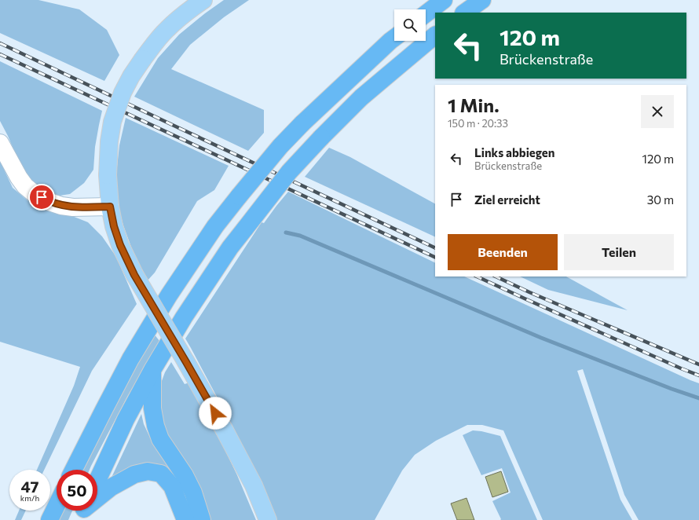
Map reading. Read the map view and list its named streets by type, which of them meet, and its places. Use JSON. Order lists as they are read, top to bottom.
{
  "page": {
    "turn": ["120 m", "Brückenstraße"],
    "heading": ["1 Min.", "150 m · 20:33"],
    "list": [
      {
        "name": "Links abbiegen",
        "note": "Brückenstraße",
        "value": "120 m"
      },
      {
        "name": "Ziel erreicht",
        "value": "30 m"
      }
    ],
    "buttons": ["Beenden", "Teilen"],
    "speed": "47 km/h",
    "limit": "50"
  }
}
